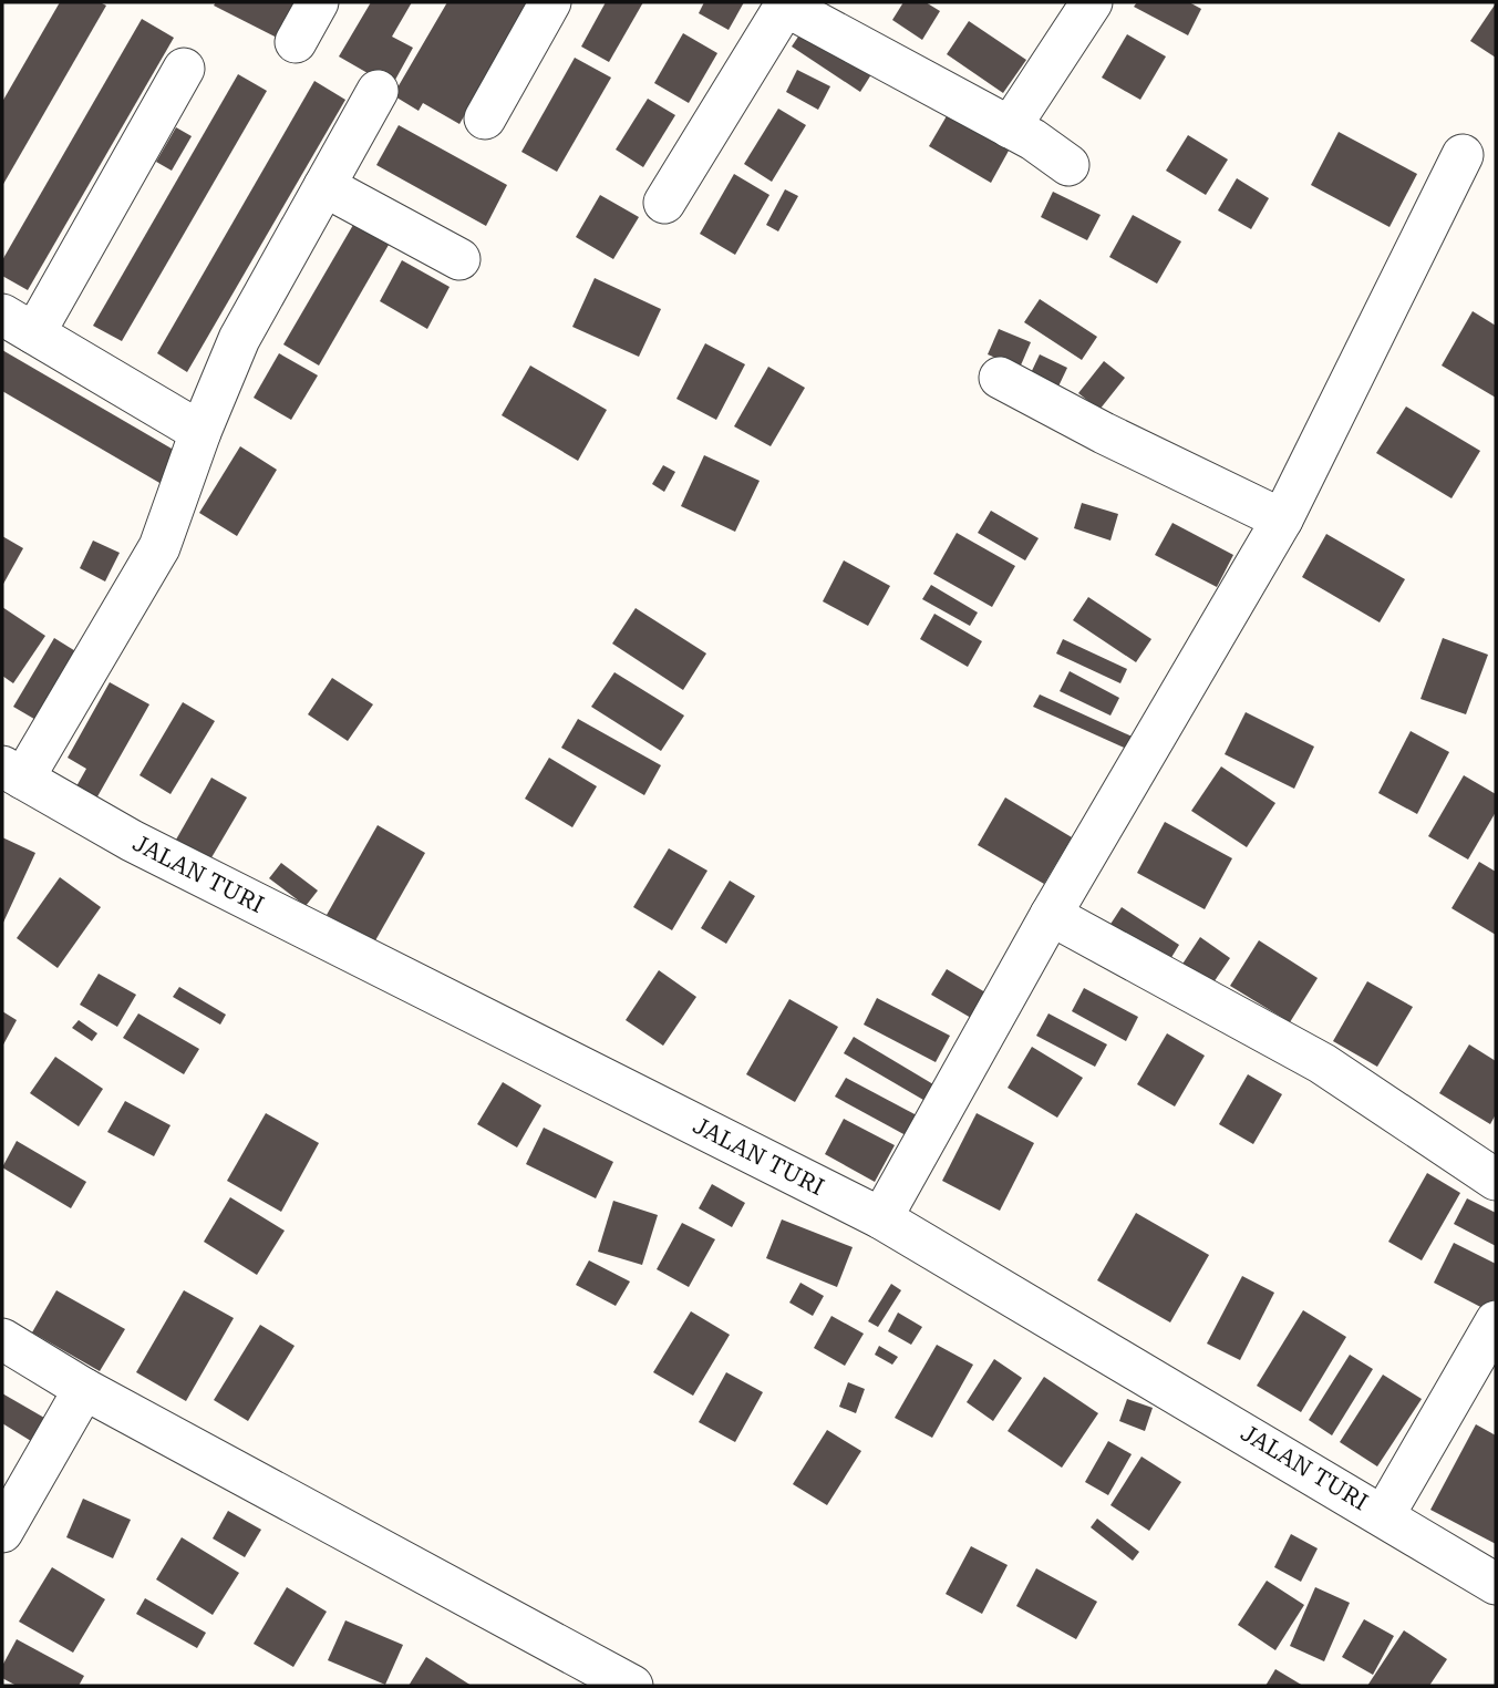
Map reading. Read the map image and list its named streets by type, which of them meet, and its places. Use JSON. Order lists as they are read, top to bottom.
{
  "streets": {
    "street": ["JALAN TURI"]
  }
}
